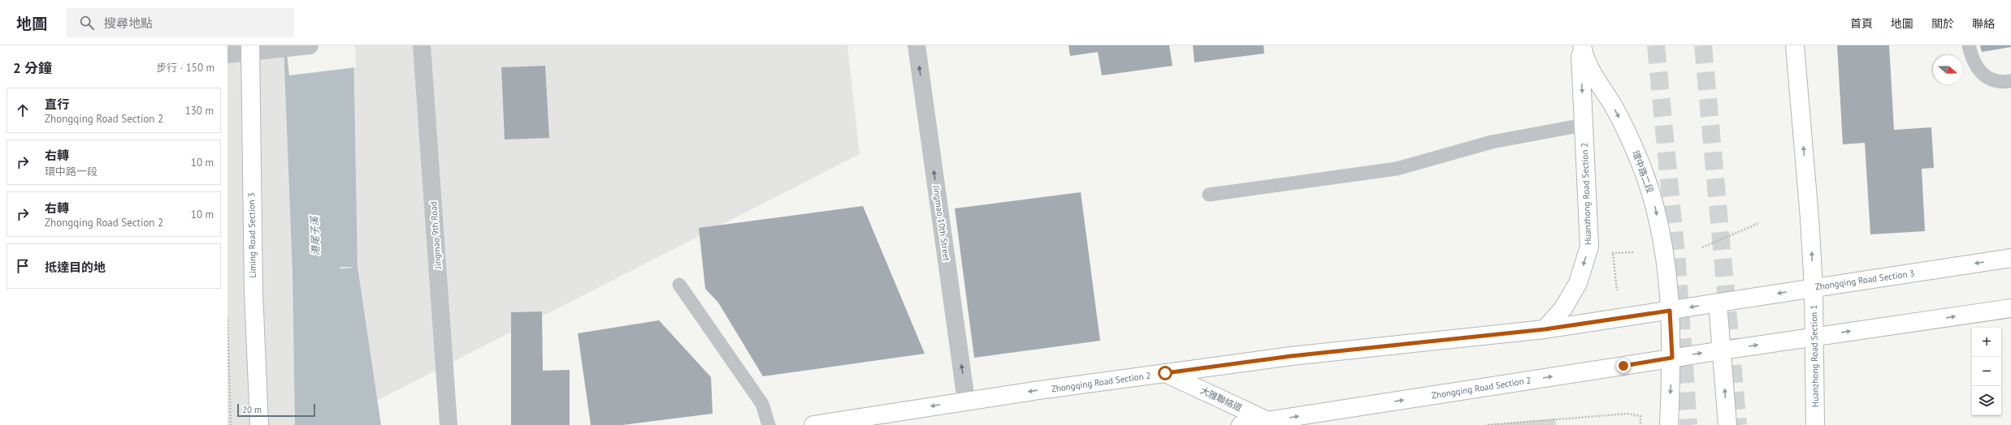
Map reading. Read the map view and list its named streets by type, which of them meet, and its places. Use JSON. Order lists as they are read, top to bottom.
{
  "streets": {
    "main road": [
      "環中路二段",
      "Huanzhong Road Section 2",
      "Liming Road Section 3",
      "Zhongqing Road Section 3",
      "Huanzhong Road Section 1",
      "Zhongqing Road Section 2",
      "大雅聯絡道"
    ],
    "street": ["Jingmao 10th Street", "Jingmao 9th Road"]
  },
  "crossings": [
    ["環中路二段", "Huanzhong Road Section 2"],
    ["環中路二段", "Zhongqing Road Section 2"],
    ["Huanzhong Road Section 2", "Zhongqing Road Section 2"],
    ["Jingmao 10th Street", "Zhongqing Road Section 2"],
    ["Zhongqing Road Section 3", "Huanzhong Road Section 1"],
    ["Zhongqing Road Section 3", "Zhongqing Road Section 2"],
    ["Zhongqing Road Section 2", "大雅聯絡道"]
  ],
  "one_way": ["Huanzhong Road Section 2", "Jingmao 10th Street"],
  "water": ["港尾子溪"],
  "scale_bar": "20 m",
  "north": "right",
  "page": {
    "header": "地圖",
    "search": "搜尋地點",
    "nav": [
      "首頁",
      "地圖",
      "關於",
      "聯絡"
    ],
    "heading": ["2 分鐘", "步行 · 150 m"],
    "list": [
      ["直行", "Zhongqing Road Section 2", "130 m"],
      ["右轉", "環中路一段", "10 m"],
      ["右轉", "Zhongqing Road Section 2", "10 m"],
      "抵達目的地"
    ],
    "map_buttons": ["+", "−"],
    "scale": "20 m"
  }
}
